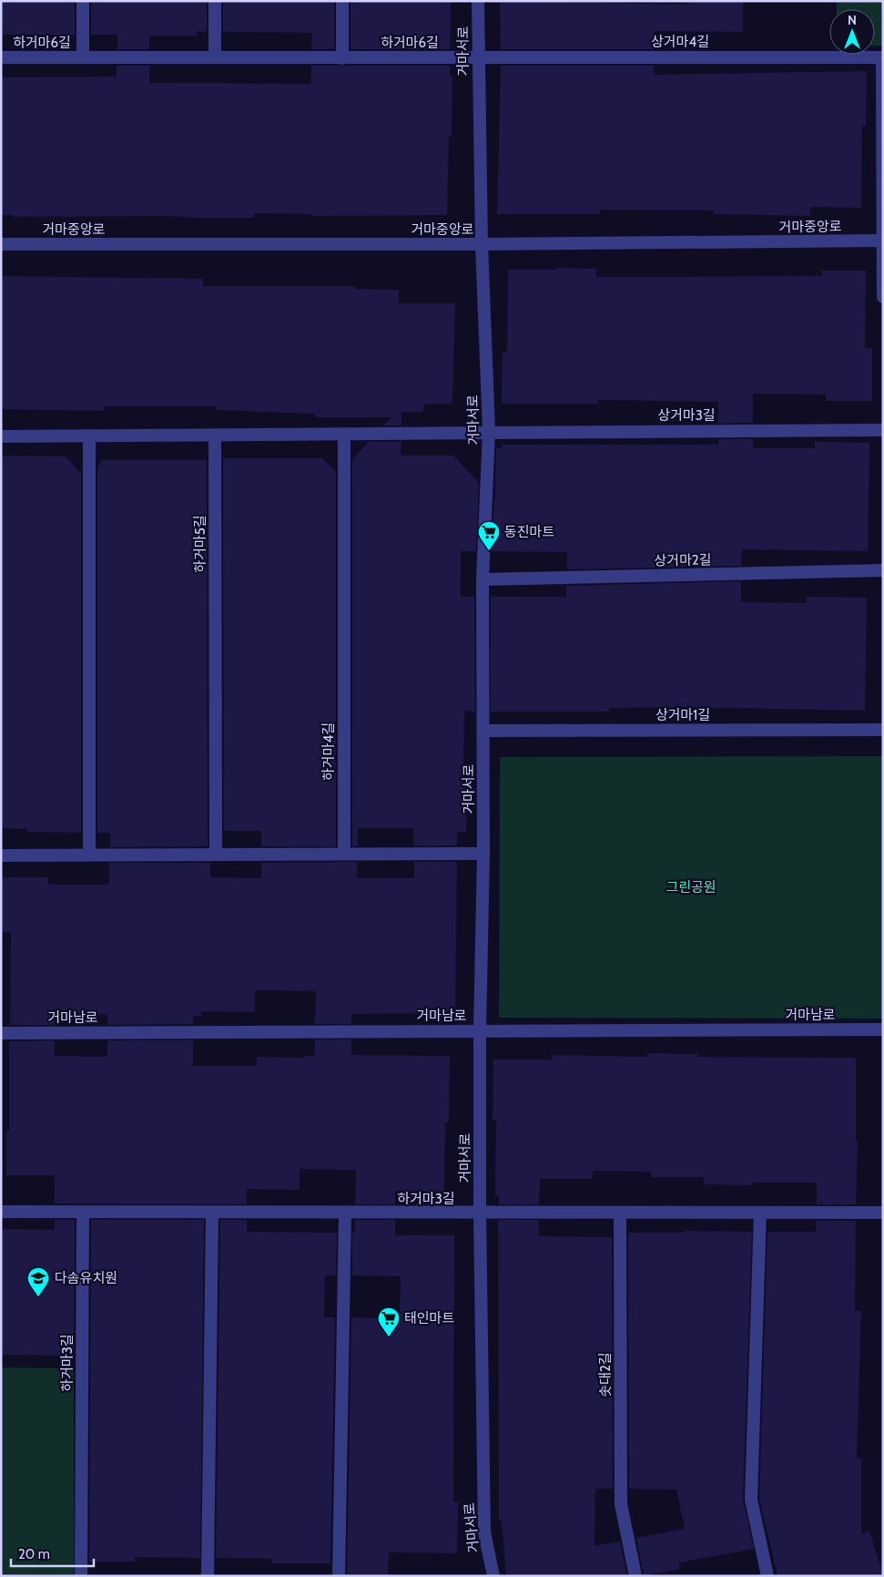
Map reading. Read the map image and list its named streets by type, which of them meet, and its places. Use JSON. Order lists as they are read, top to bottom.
{
  "streets": {
    "street": [
      "상거마4길",
      "하거마6길",
      "거마서로",
      "거마중앙로",
      "상거마3길",
      "하거마5길",
      "상거마2길",
      "상거마1길",
      "하거마4길",
      "거마남로",
      "하거마3길",
      "솟대2길"
    ]
  },
  "crossings": [
    ["상거마4길", "하거마6길"],
    ["상거마4길", "거마서로"],
    ["하거마6길", "거마서로"],
    ["거마서로", "거마중앙로"],
    ["거마서로", "상거마3길"],
    ["거마서로", "상거마2길"],
    ["거마서로", "상거마1길"],
    ["거마서로", "거마남로"],
    ["거마서로", "하거마3길"]
  ],
  "parks": ["그린공원"],
  "places": {
    "supermarket": ["동진마트", "태인마트"],
    "school or university": ["다솜유치원"]
  },
  "scale_bar": "20 m",
  "north": "top"
}
